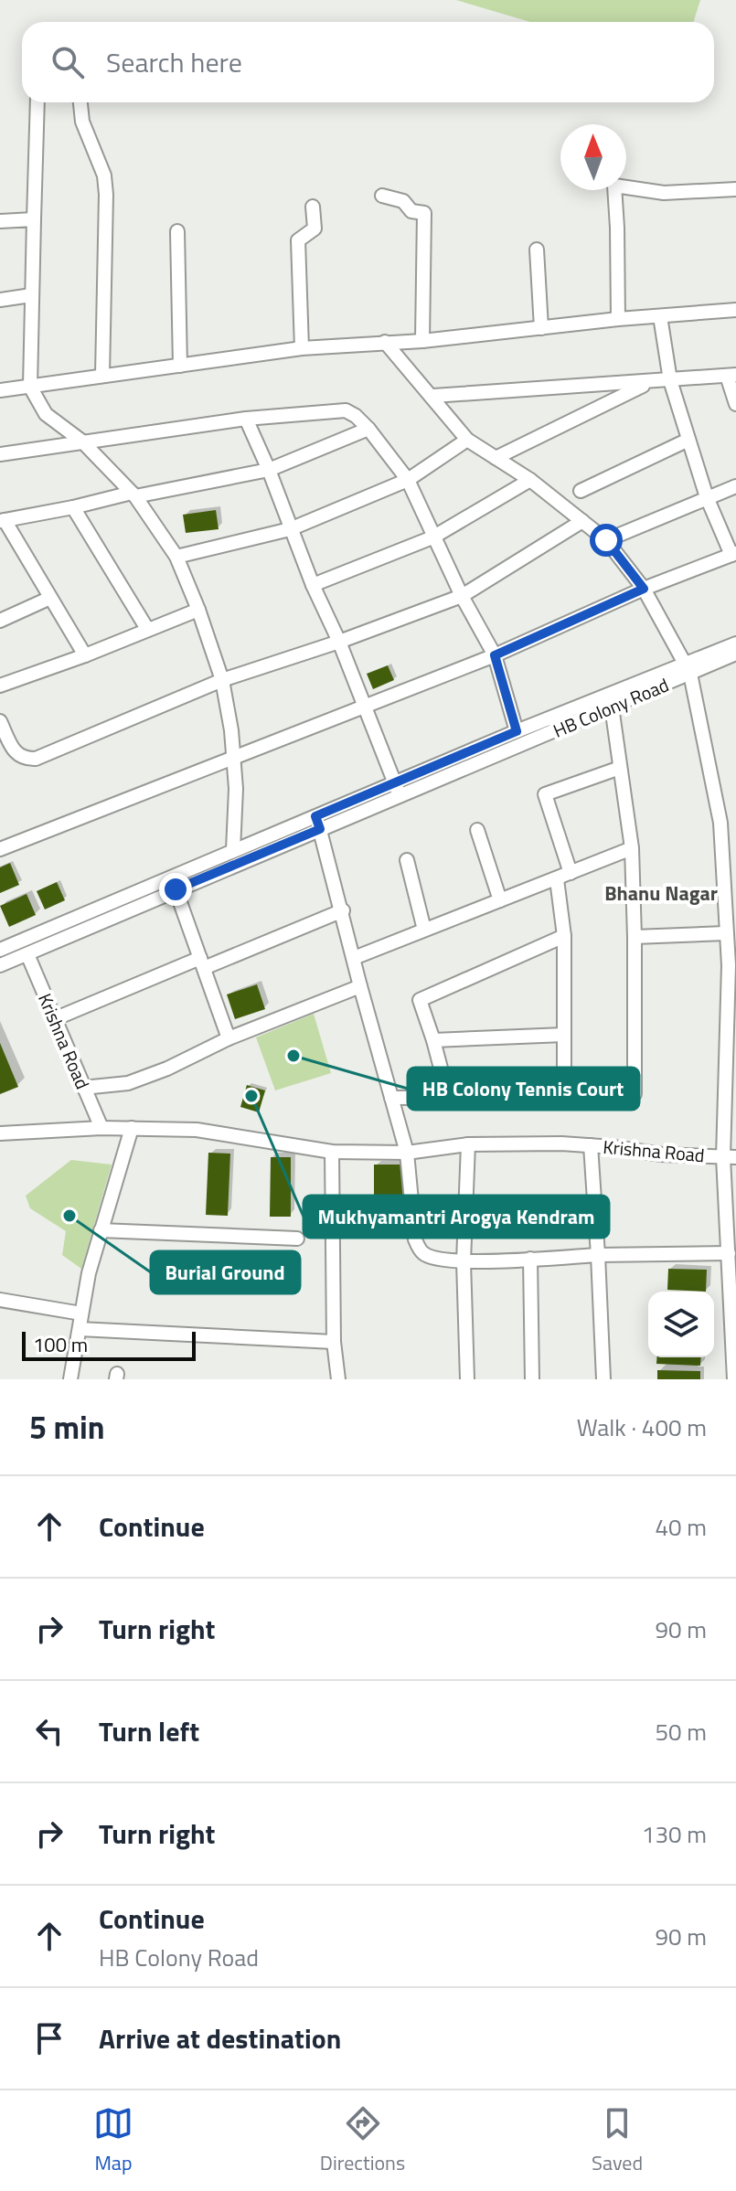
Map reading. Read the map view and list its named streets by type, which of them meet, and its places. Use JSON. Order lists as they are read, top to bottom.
{
  "streets": {
    "street": ["HB Colony Road", "Krishna Road"]
  },
  "crossings": [
    ["HB Colony Road", "Krishna Road"]
  ],
  "districts": ["Bhanu Nagar"],
  "places": ["HB Colony Tennis Court", "Mukhyamantri Arogya Kendram", "Burial Ground"],
  "scale_bar": "100 m",
  "north": "top",
  "page": {
    "search": "Search here",
    "scale": "100 m",
    "heading": ["5 min", "Walk · 400 m"],
    "list": [
      ["Continue", "40 m"],
      ["Turn right", "90 m"],
      ["Turn left", "50 m"],
      ["Turn right", "130 m"],
      ["Continue", "HB Colony Road", "90 m"],
      "Arrive at destination"
    ],
    "nav": ["Map", "Directions", "Saved"]
  }
}
